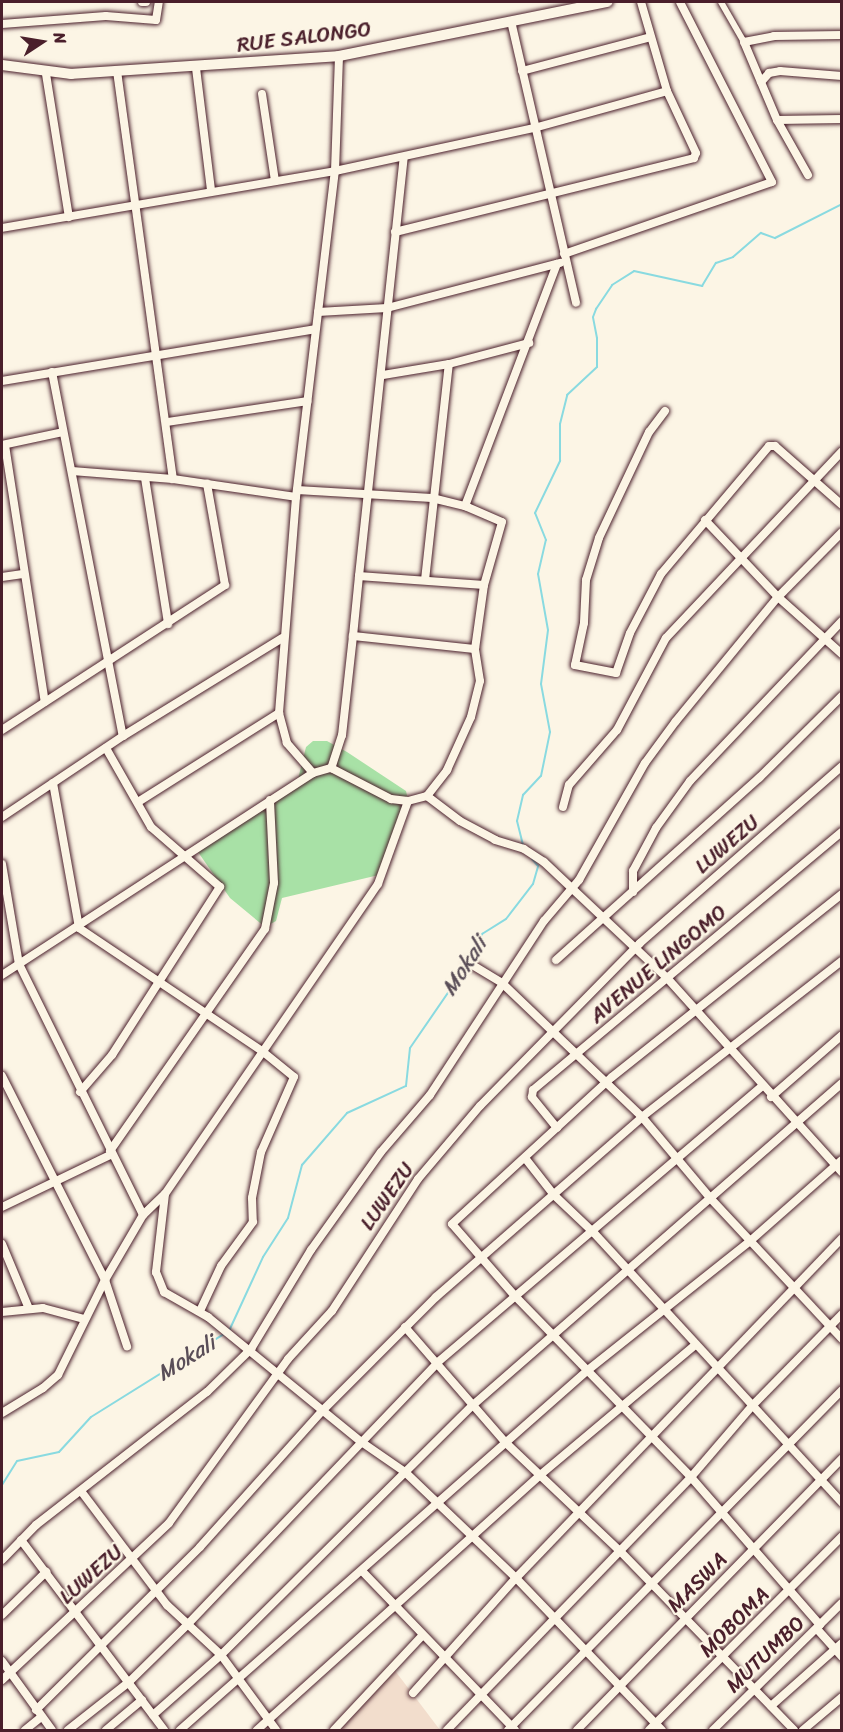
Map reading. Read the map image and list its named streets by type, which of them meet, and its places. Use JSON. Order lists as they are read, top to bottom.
{
  "streets": {
    "street": [
      "RUE SALONGO",
      "LUWEZU",
      "AVENUE LINGOMO",
      "MASWA",
      "MOBOMA",
      "MUTUMBO"
    ]
  },
  "water": ["Mokali"],
  "north": "right"
}
